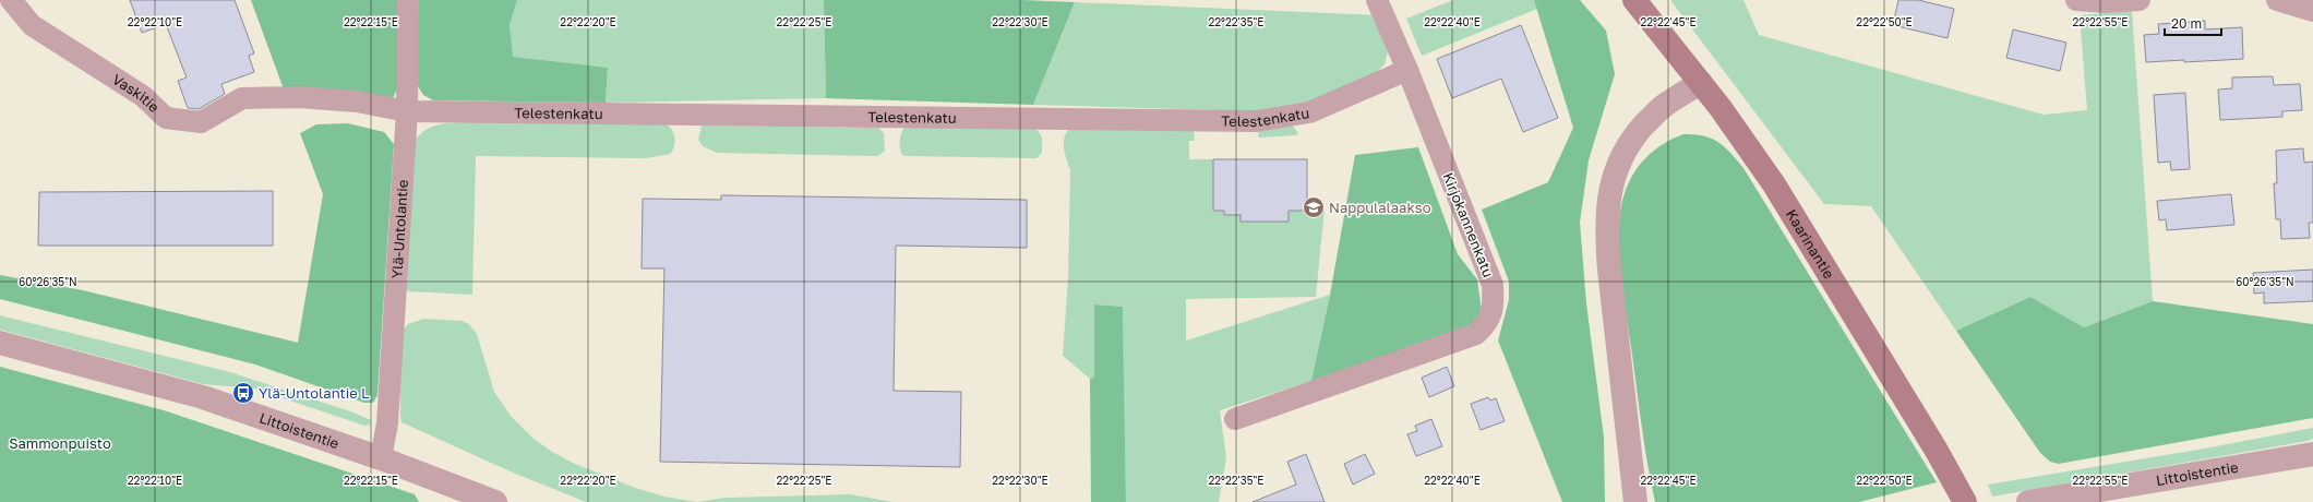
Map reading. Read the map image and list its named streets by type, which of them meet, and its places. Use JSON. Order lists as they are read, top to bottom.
{
  "streets": {
    "main road": ["Kaarinantie"],
    "street": [
      "Vaskitie",
      "Telestenkatu",
      "Kirjokannenkatu",
      "Ylä-Untolantie",
      "Littoistentie"
    ]
  },
  "crossings": [
    ["Vaskitie", "Telestenkatu"],
    ["Vaskitie", "Ylä-Untolantie"],
    ["Telestenkatu", "Kirjokannenkatu"],
    ["Telestenkatu", "Ylä-Untolantie"],
    ["Ylä-Untolantie", "Littoistentie"]
  ],
  "parks": ["Sammonpuisto"],
  "places": {
    "school or university": ["Nappulalaakso"],
    "bus stop": ["Ylä-Untolantie L"]
  },
  "scale_bar": "20 m",
  "coordinates": [
    "22°22'10\"E",
    "22°22'15\"E",
    "22°22'20\"E",
    "22°22'25\"E",
    "22°22'30\"E",
    "22°22'35\"E",
    "22°22'40\"E",
    "22°22'45\"E",
    "22°22'50\"E",
    "22°22'55\"E",
    "60°26'35\"N"
  ]
}
